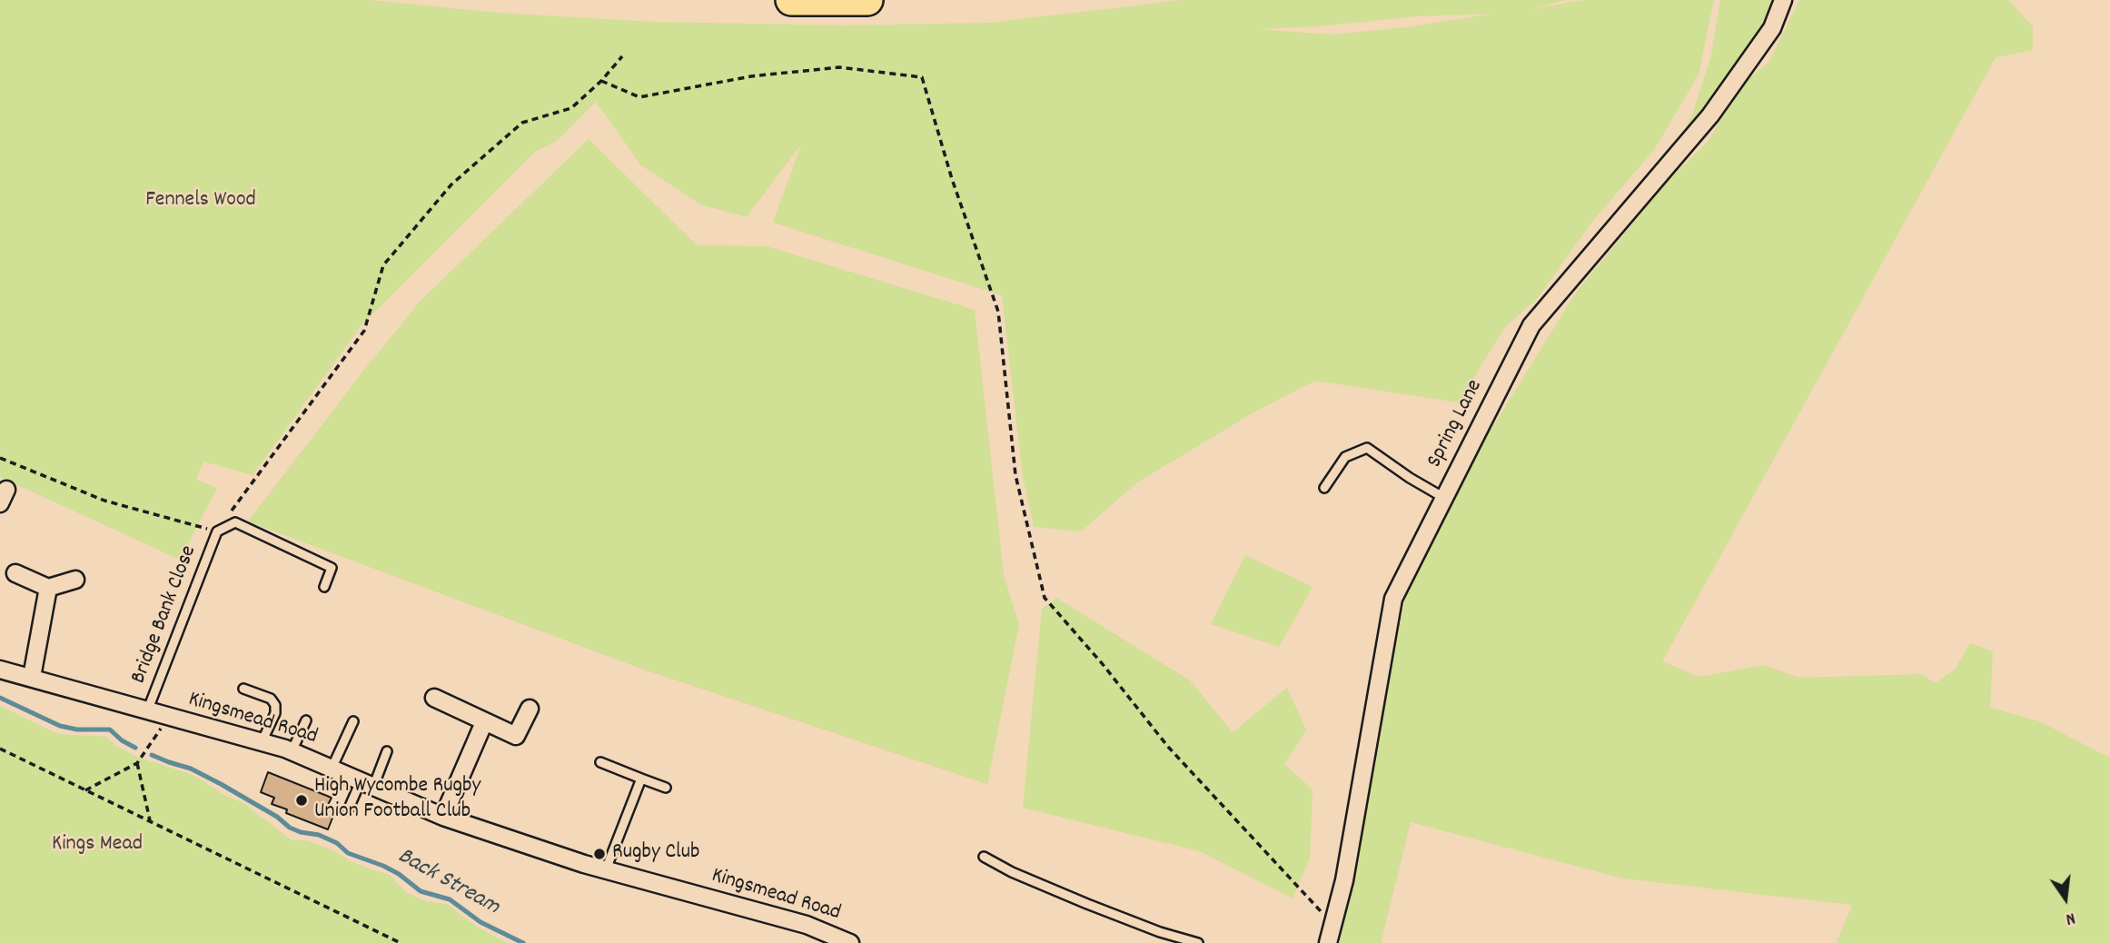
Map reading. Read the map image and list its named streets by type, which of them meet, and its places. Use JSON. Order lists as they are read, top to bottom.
{
  "streets": {
    "street": ["Spring Lane", "Kingsmead Road"],
    "lane": ["Bridge Bank Close"]
  },
  "crossings": [
    ["Bridge Bank Close", "Kingsmead Road"]
  ],
  "water": ["Back Stream"],
  "parks": ["Fennels Wood", "Kings Mead"],
  "places": ["High Wycombe Rugby Union Football Club", "Rugby Club"],
  "north": "bottom"
}
